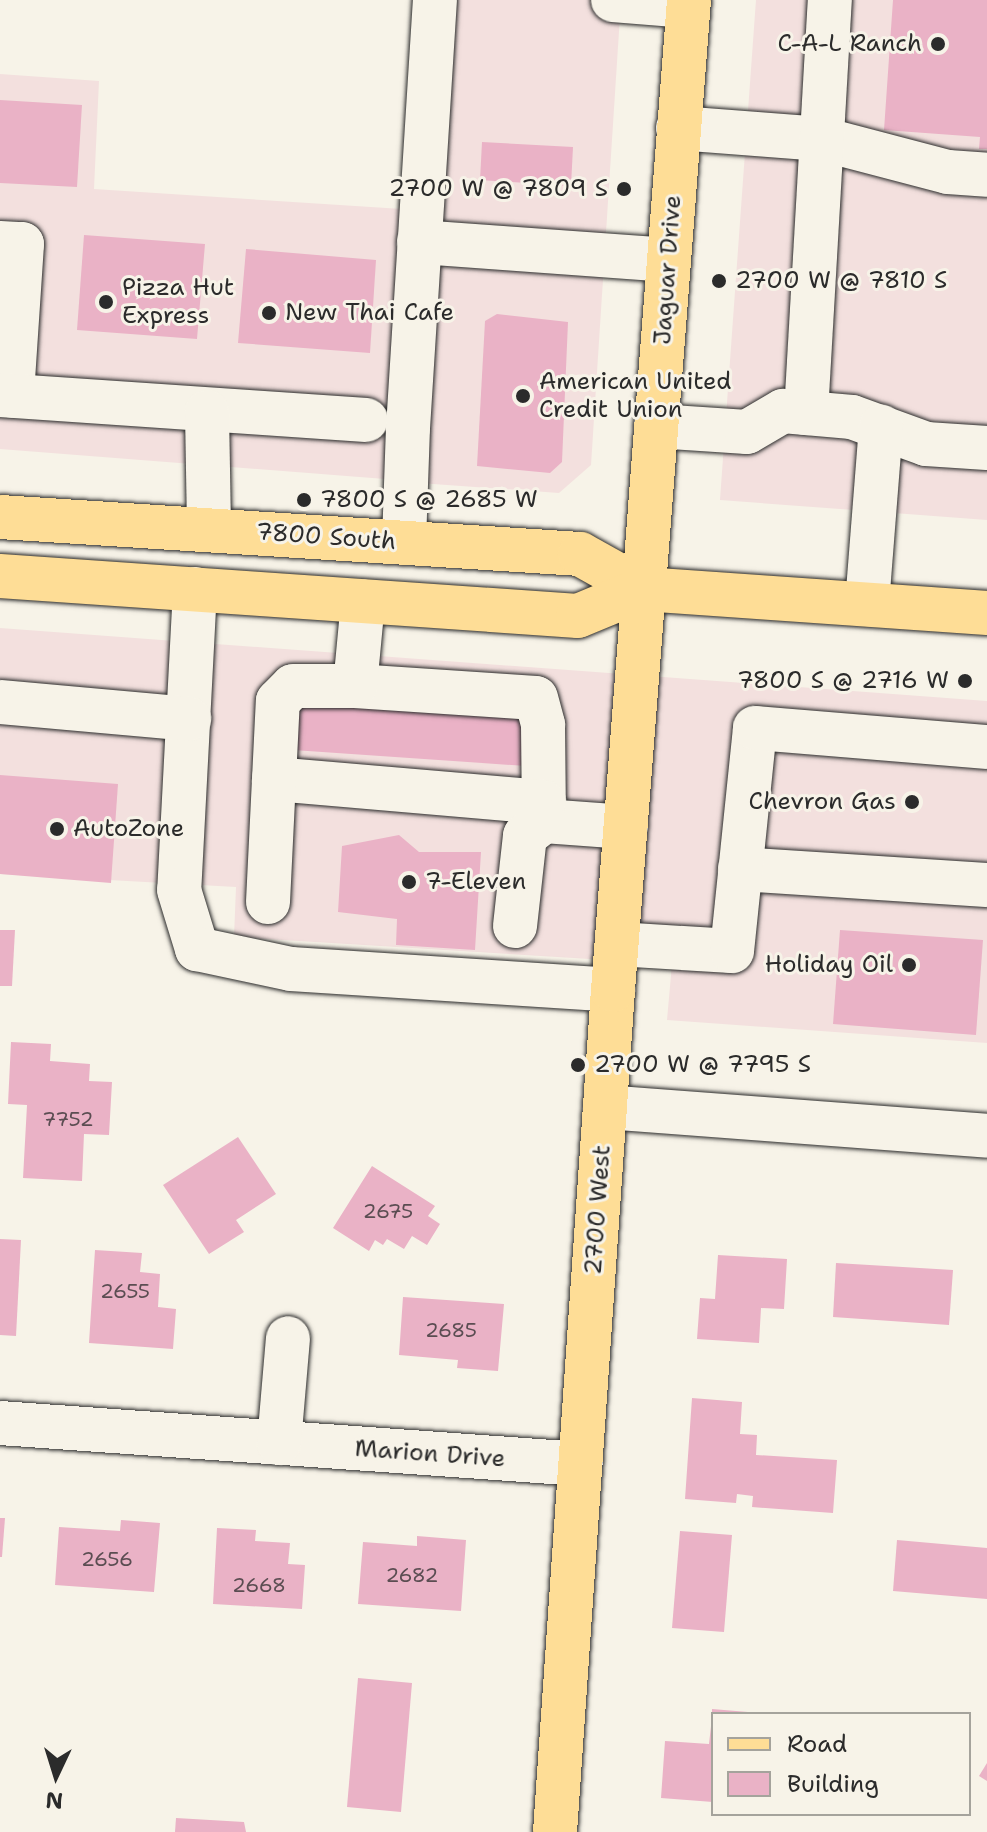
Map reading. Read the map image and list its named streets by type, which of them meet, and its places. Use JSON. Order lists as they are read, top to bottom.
{
  "streets": {
    "main road": ["Jaguar Drive", "7800 South", "2700 West"],
    "street": ["Marion Drive"]
  },
  "crossings": [
    ["Jaguar Drive", "7800 South"],
    ["Jaguar Drive", "2700 West"],
    ["7800 South", "2700 West"],
    ["2700 West", "Marion Drive"]
  ],
  "places": [
    "C-A-L Ranch",
    "2700 W @ 7809 S",
    "2700 W @ 7810 S",
    "Pizza Hut Express",
    "New Thai Cafe",
    "American United Credit Union",
    "7800 S @ 2685 W",
    "7800 S @ 2716 W",
    "Chevron Gas",
    "AutoZone",
    "7-Eleven",
    "Holiday Oil",
    "2700 W @ 7795 S"
  ],
  "house_numbers": [
    "7752",
    "2675",
    "2655",
    "2685",
    "2656",
    "2682",
    "2668"
  ],
  "legend": ["Road", "Building"],
  "north": "bottom"
}
